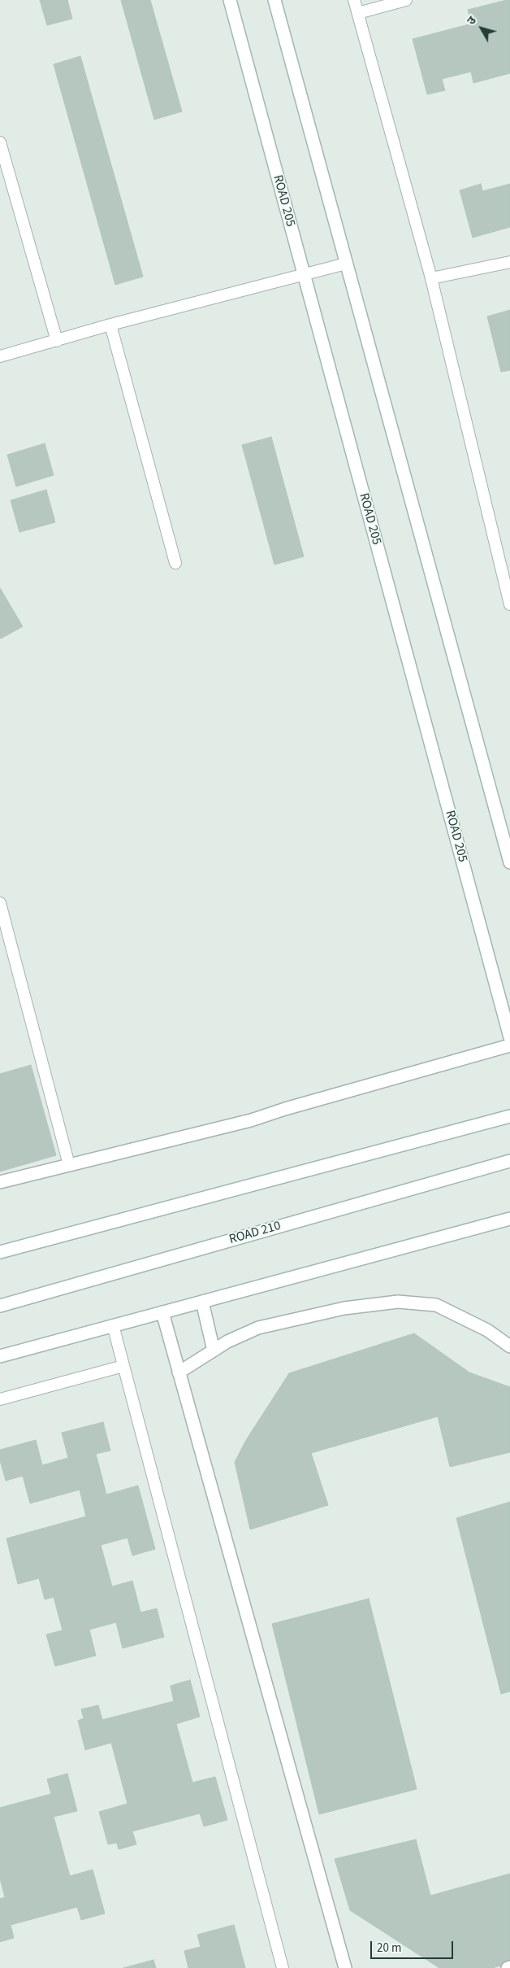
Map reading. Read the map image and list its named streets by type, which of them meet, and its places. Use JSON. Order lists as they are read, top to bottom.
{
  "streets": {
    "main road": ["ROAD 205", "ROAD 210"]
  },
  "scale_bar": "20 m",
  "north": "top left"
}
